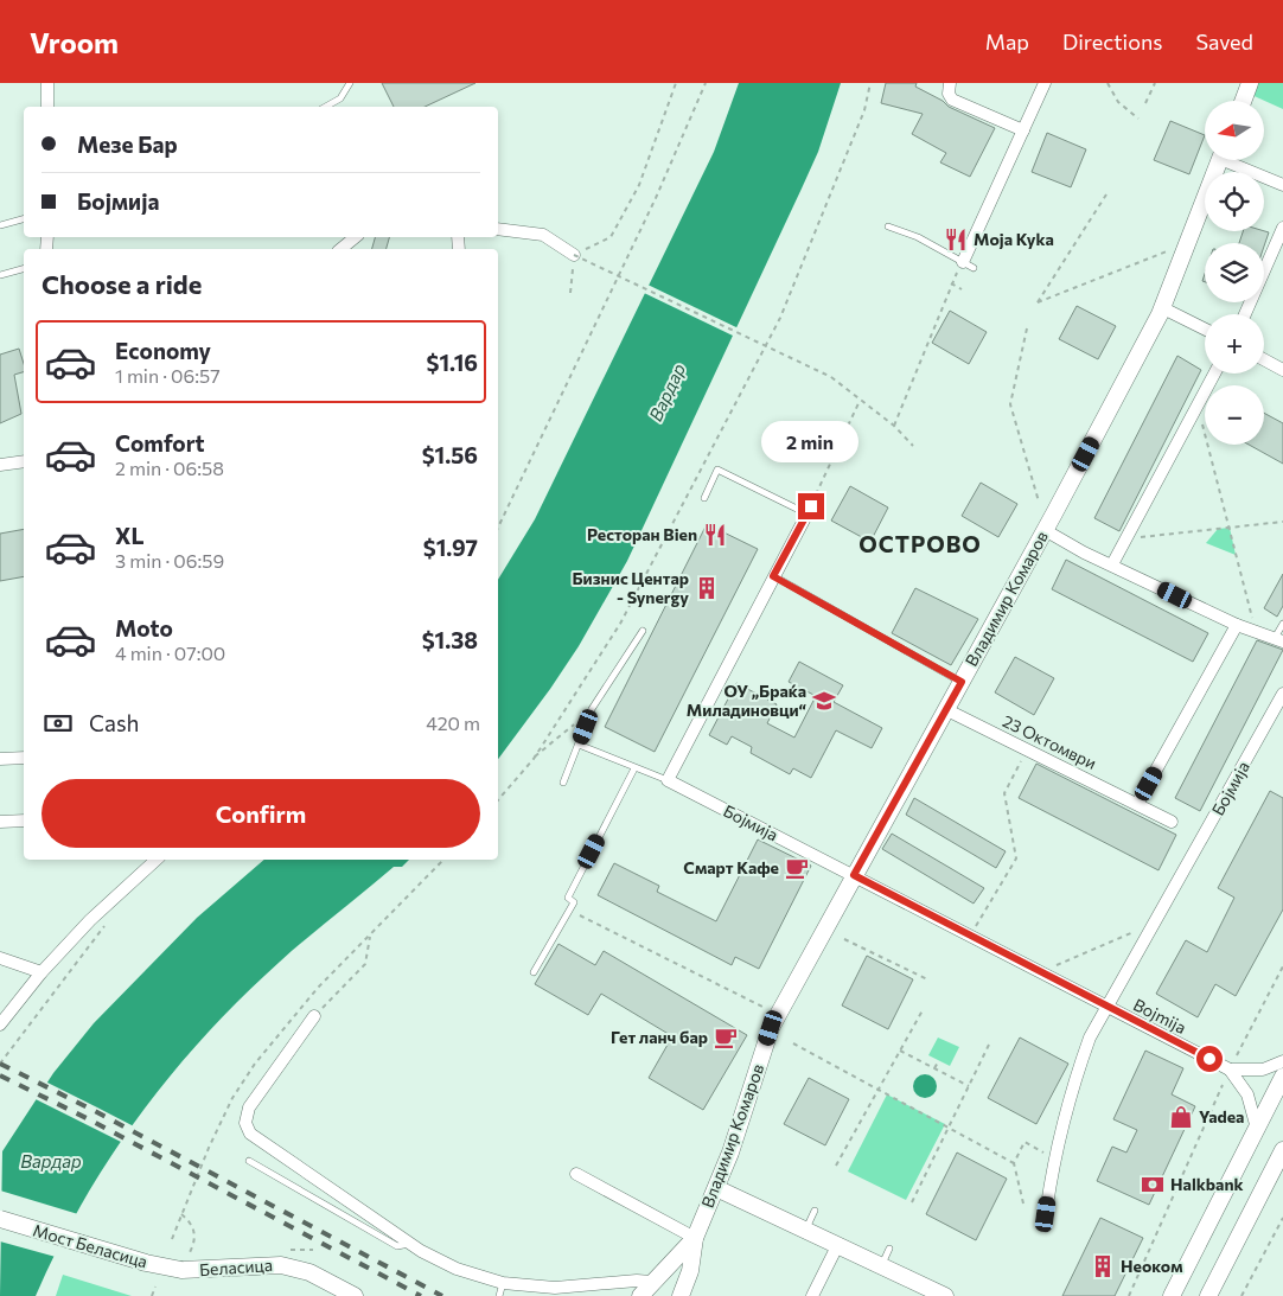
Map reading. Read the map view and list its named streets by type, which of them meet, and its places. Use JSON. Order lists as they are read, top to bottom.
{
  "streets": {
    "street": [
      "Владимир Комаров",
      "23 Октомври",
      "Бојмија",
      "Bojmija",
      "Мост Беласица",
      "Беласица"
    ]
  },
  "crossings": [
    ["Владимир Комаров", "23 Октомври"],
    ["Владимир Комаров", "Бојмија"],
    ["Бојмија", "Bojmija"],
    ["Мост Беласица", "Беласица"]
  ],
  "districts": ["ОСТРОВО"],
  "water": ["Вардар"],
  "places": {
    "restaurant": ["Moja Kyka", "Ресторан Bien"],
    "building": ["Бизнис Центар - Synergy", "Неоком"],
    "school or university": ["ОУ „Браќа Миладиновци“"],
    "cafe": ["Смарт Кафе", "Гет ланч бар"],
    "shop": ["Yadea"],
    "bank": ["Halkbank"]
  },
  "north": "left",
  "page": {
    "header": "Vroom",
    "nav": ["Map", "Directions", "Saved"],
    "map_buttons": ["+", "−"],
    "banner": ["Мезе Бар", "Бојмија"],
    "heading": "Choose a ride",
    "list": [
      {
        "name": "Economy",
        "note": "1 min · 06:57",
        "value": "$1.16"
      },
      {
        "name": "Comfort",
        "note": "2 min · 06:58",
        "value": "$1.56"
      },
      {
        "name": "XL",
        "note": "3 min · 06:59",
        "value": "$1.97"
      },
      {
        "name": "Moto",
        "note": "4 min · 07:00",
        "value": "$1.38"
      }
    ],
    "bubble": "2 min",
    "pay": ["Cash", "420 m"],
    "buttons": "Confirm"
  }
}
